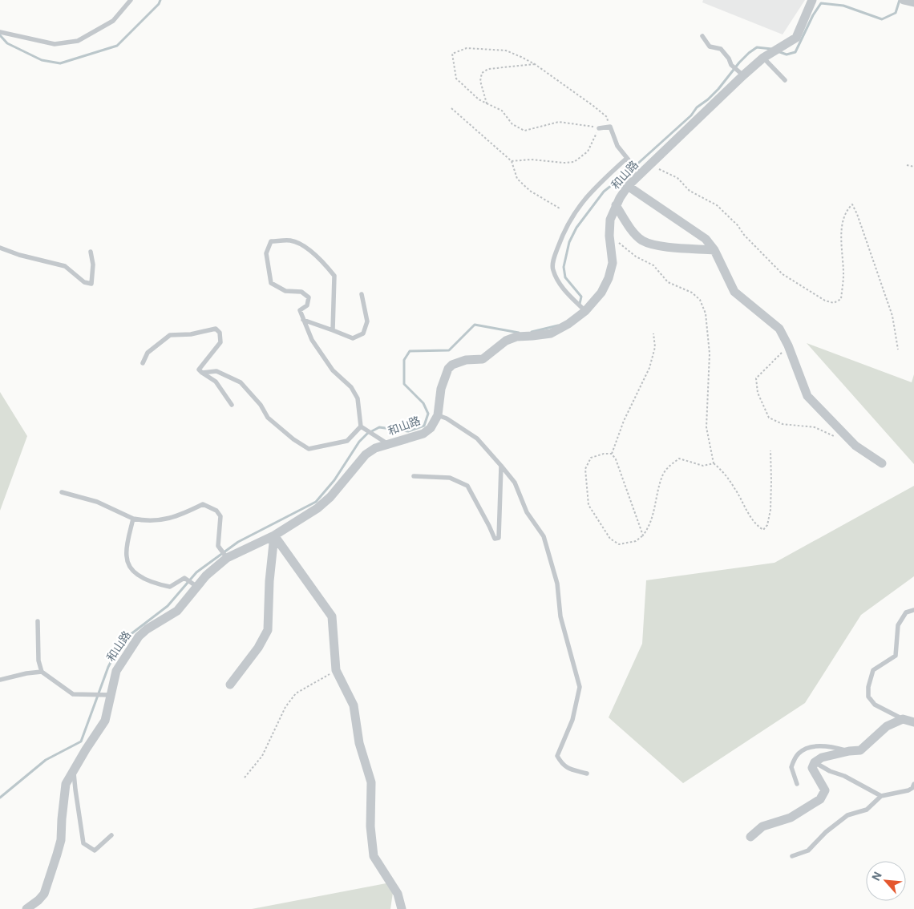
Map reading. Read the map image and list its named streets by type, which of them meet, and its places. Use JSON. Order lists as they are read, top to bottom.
{
  "streets": {
    "street": ["和山路"]
  },
  "north": "top left"
}
